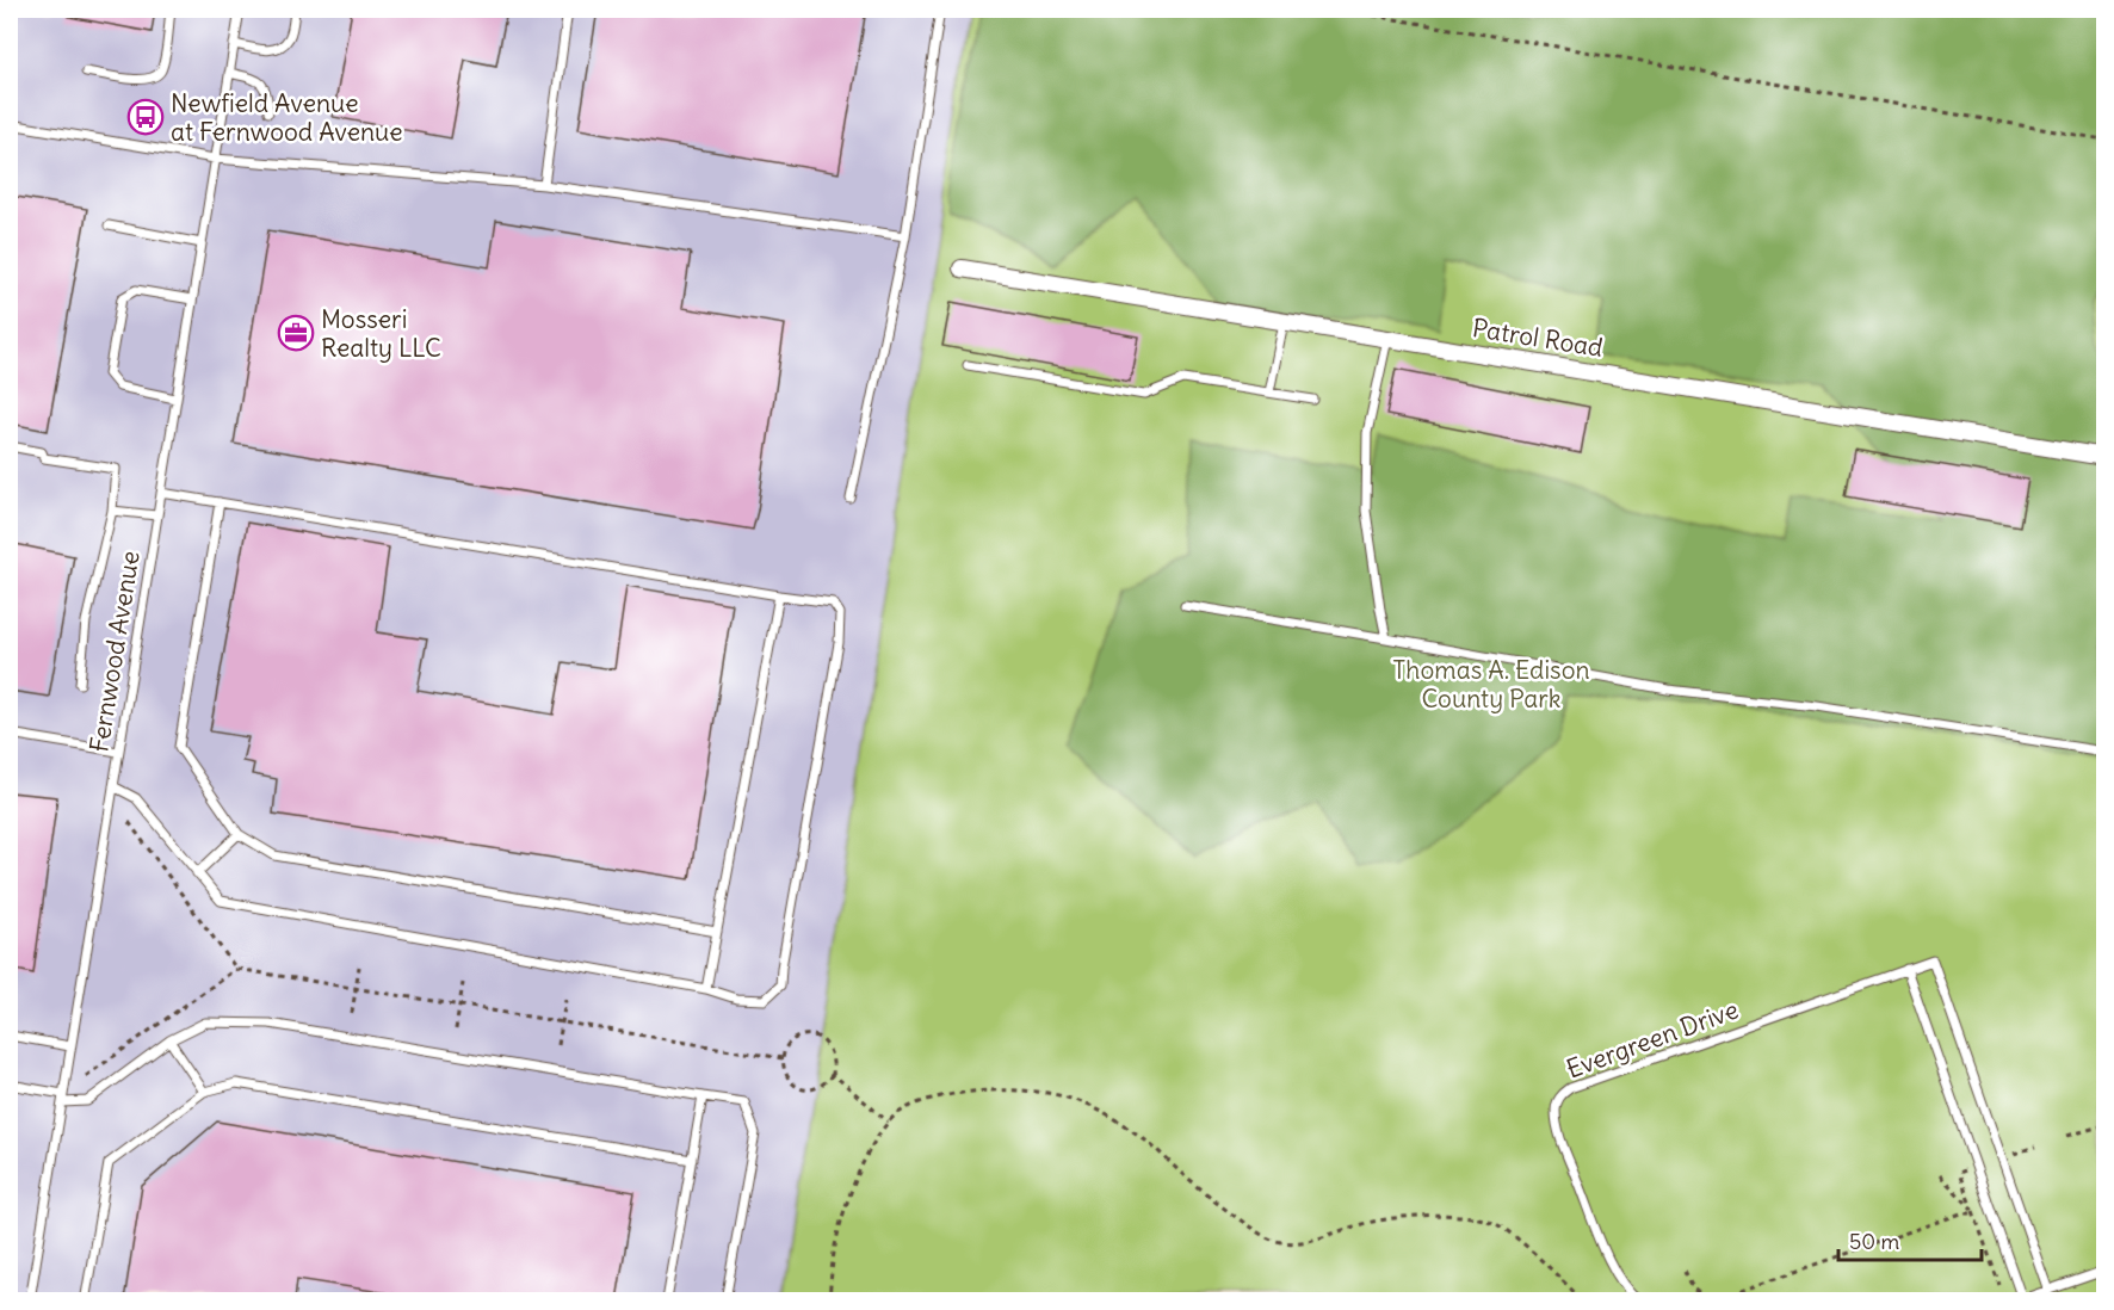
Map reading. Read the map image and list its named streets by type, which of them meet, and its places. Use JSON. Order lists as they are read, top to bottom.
{
  "streets": {
    "street": ["Patrol Road"],
    "lane": ["Fernwood Avenue", "Evergreen Drive"]
  },
  "parks": ["Thomas A. Edison County Park"],
  "places": {
    "bus stop": ["Newfield Avenue at Fernwood Avenue"],
    "office": ["Mosseri Realty LLC"]
  },
  "scale_bar": "50 m"
}
